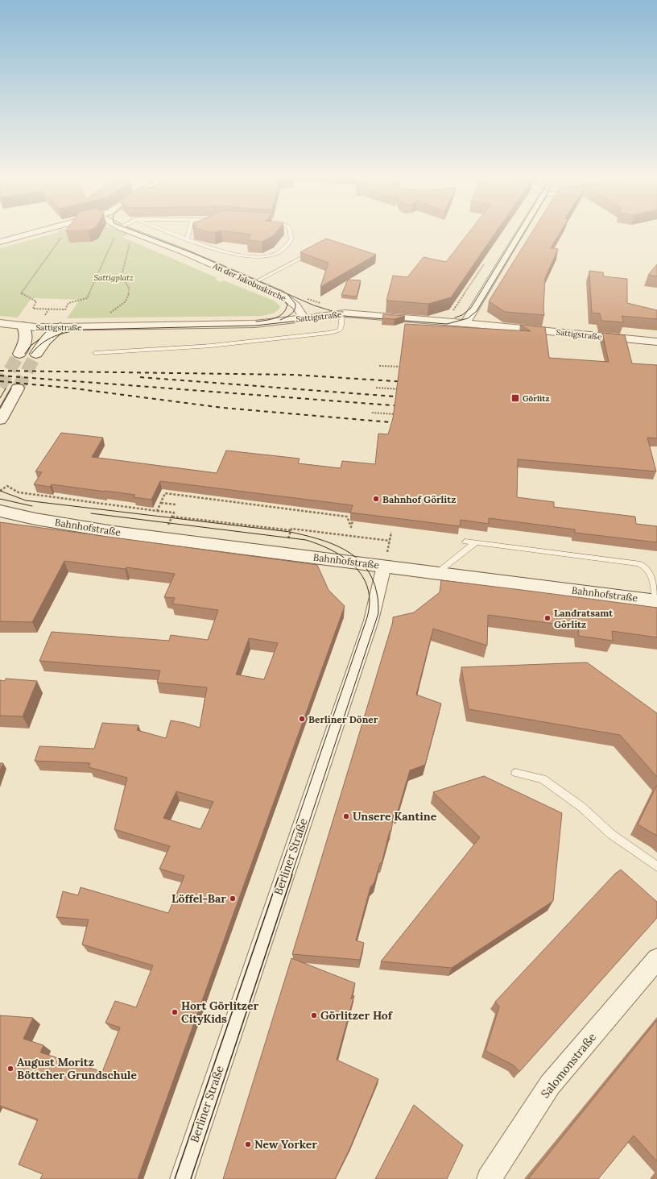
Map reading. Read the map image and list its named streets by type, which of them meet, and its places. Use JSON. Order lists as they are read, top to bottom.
{
  "streets": {
    "main road": ["Bahnhofstraße"],
    "street": [
      "An der Jakobuskirche",
      "Sattigstraße",
      "Berliner Straße",
      "Salomonstraße"
    ]
  },
  "crossings": [
    ["An der Jakobuskirche", "Sattigstraße"],
    ["Bahnhofstraße", "Berliner Straße"]
  ],
  "parks": ["Sattigplatz"],
  "places": {
    "transit": ["Görlitz"],
    "other": [
      "Bahnhof Görlitz",
      "Landratsamt Görlitz",
      "Berliner Döner",
      "Unsere Kantine",
      "Löffel-Bar",
      "Hort Görlitzer CityKids",
      "Görlitzer Hof",
      "August Moritz Böttcher Grundschule",
      "New Yorker"
    ]
  }
}
